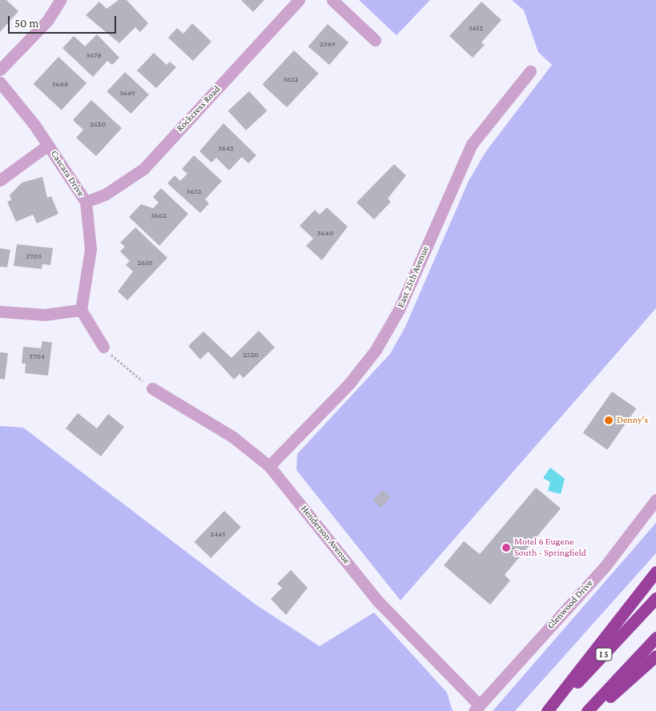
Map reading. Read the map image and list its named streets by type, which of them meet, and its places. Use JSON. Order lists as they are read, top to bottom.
{
  "streets": {
    "highway": ["I 5"],
    "street": [
      "Rockcress Road",
      "Cascara Drive",
      "East 25th Avenue",
      "Henderson Avenue",
      "Glenwood Drive"
    ]
  },
  "crossings": [
    ["Rockcress Road", "Cascara Drive"],
    ["East 25th Avenue", "Henderson Avenue"],
    ["Henderson Avenue", "Glenwood Drive"]
  ],
  "places": ["Denny's", "Motel 6 Eugene South - Springfield"],
  "house_numbers": [
    "3612",
    "2589",
    "3678",
    "3622",
    "3688",
    "3649",
    "2620",
    "3642",
    "3652",
    "3662",
    "3640",
    "3703",
    "2610",
    "2520",
    "3704",
    "2445"
  ],
  "scale_bar": "50 m"
}
